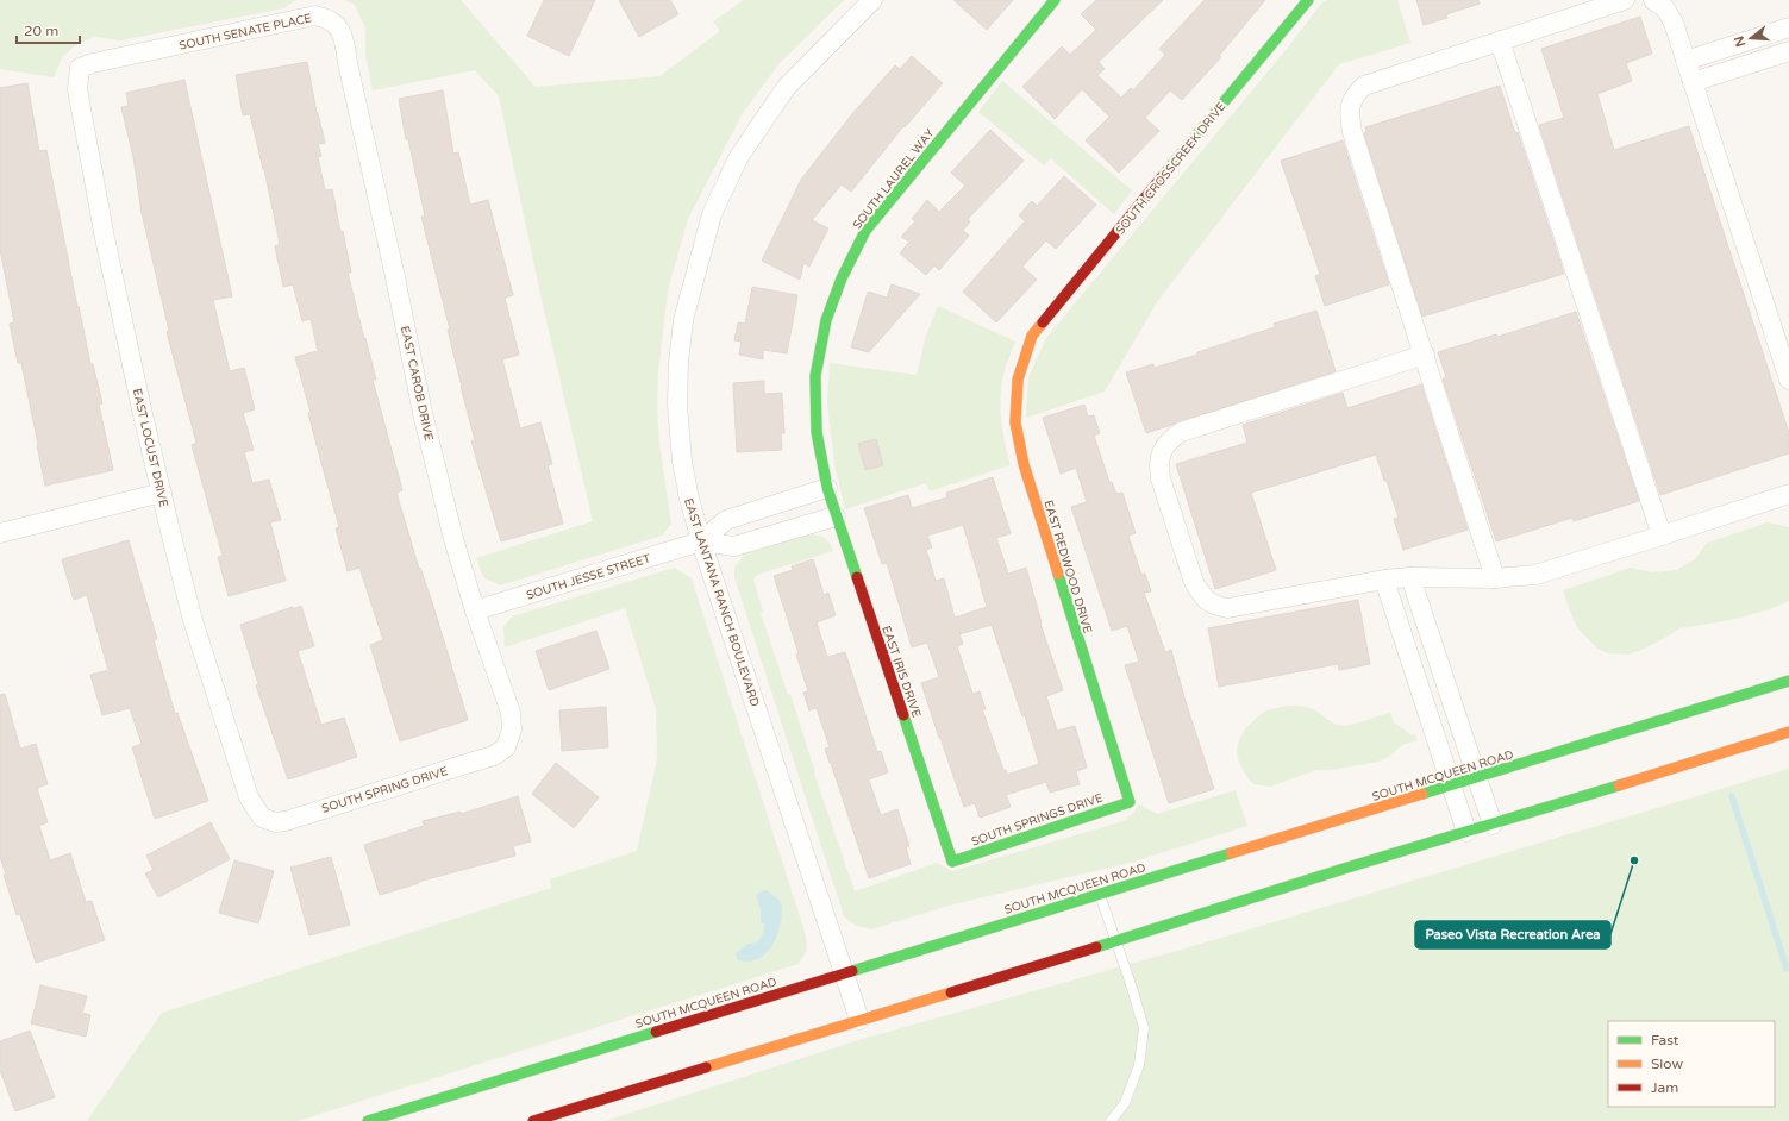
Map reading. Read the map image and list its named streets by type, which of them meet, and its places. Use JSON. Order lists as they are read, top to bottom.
{
  "streets": {
    "main road": [
      "SOUTH CROSSCREEK DRIVE",
      "SOUTH LAUREL WAY",
      "EAST REDWOOD DRIVE",
      "EAST IRIS DRIVE",
      "SOUTH MCQUEEN ROAD",
      "SOUTH SPRINGS DRIVE"
    ],
    "street": [
      "SOUTH SENATE PLACE",
      "EAST CAROB DRIVE",
      "EAST LOCUST DRIVE",
      "SOUTH JESSE STREET",
      "EAST LANTANA RANCH BOULEVARD",
      "SOUTH SPRING DRIVE"
    ]
  },
  "crossings": [
    ["SOUTH SENATE PLACE", "EAST CAROB DRIVE"],
    ["SOUTH SENATE PLACE", "EAST LOCUST DRIVE"],
    ["SOUTH CROSSCREEK DRIVE", "EAST REDWOOD DRIVE"],
    ["SOUTH LAUREL WAY", "SOUTH JESSE STREET"],
    ["SOUTH LAUREL WAY", "EAST IRIS DRIVE"],
    ["EAST CAROB DRIVE", "SOUTH JESSE STREET"],
    ["EAST CAROB DRIVE", "SOUTH SPRING DRIVE"],
    ["EAST LOCUST DRIVE", "SOUTH SPRING DRIVE"],
    ["EAST REDWOOD DRIVE", "SOUTH SPRINGS DRIVE"],
    ["SOUTH JESSE STREET", "EAST LANTANA RANCH BOULEVARD"],
    ["SOUTH JESSE STREET", "EAST IRIS DRIVE"],
    ["EAST LANTANA RANCH BOULEVARD", "SOUTH MCQUEEN ROAD"],
    ["EAST IRIS DRIVE", "SOUTH SPRINGS DRIVE"]
  ],
  "places": ["Paseo Vista Recreation Area"],
  "legend": ["Fast", "Slow", "Jam"],
  "scale_bar": "20 m",
  "north": "left"
}
